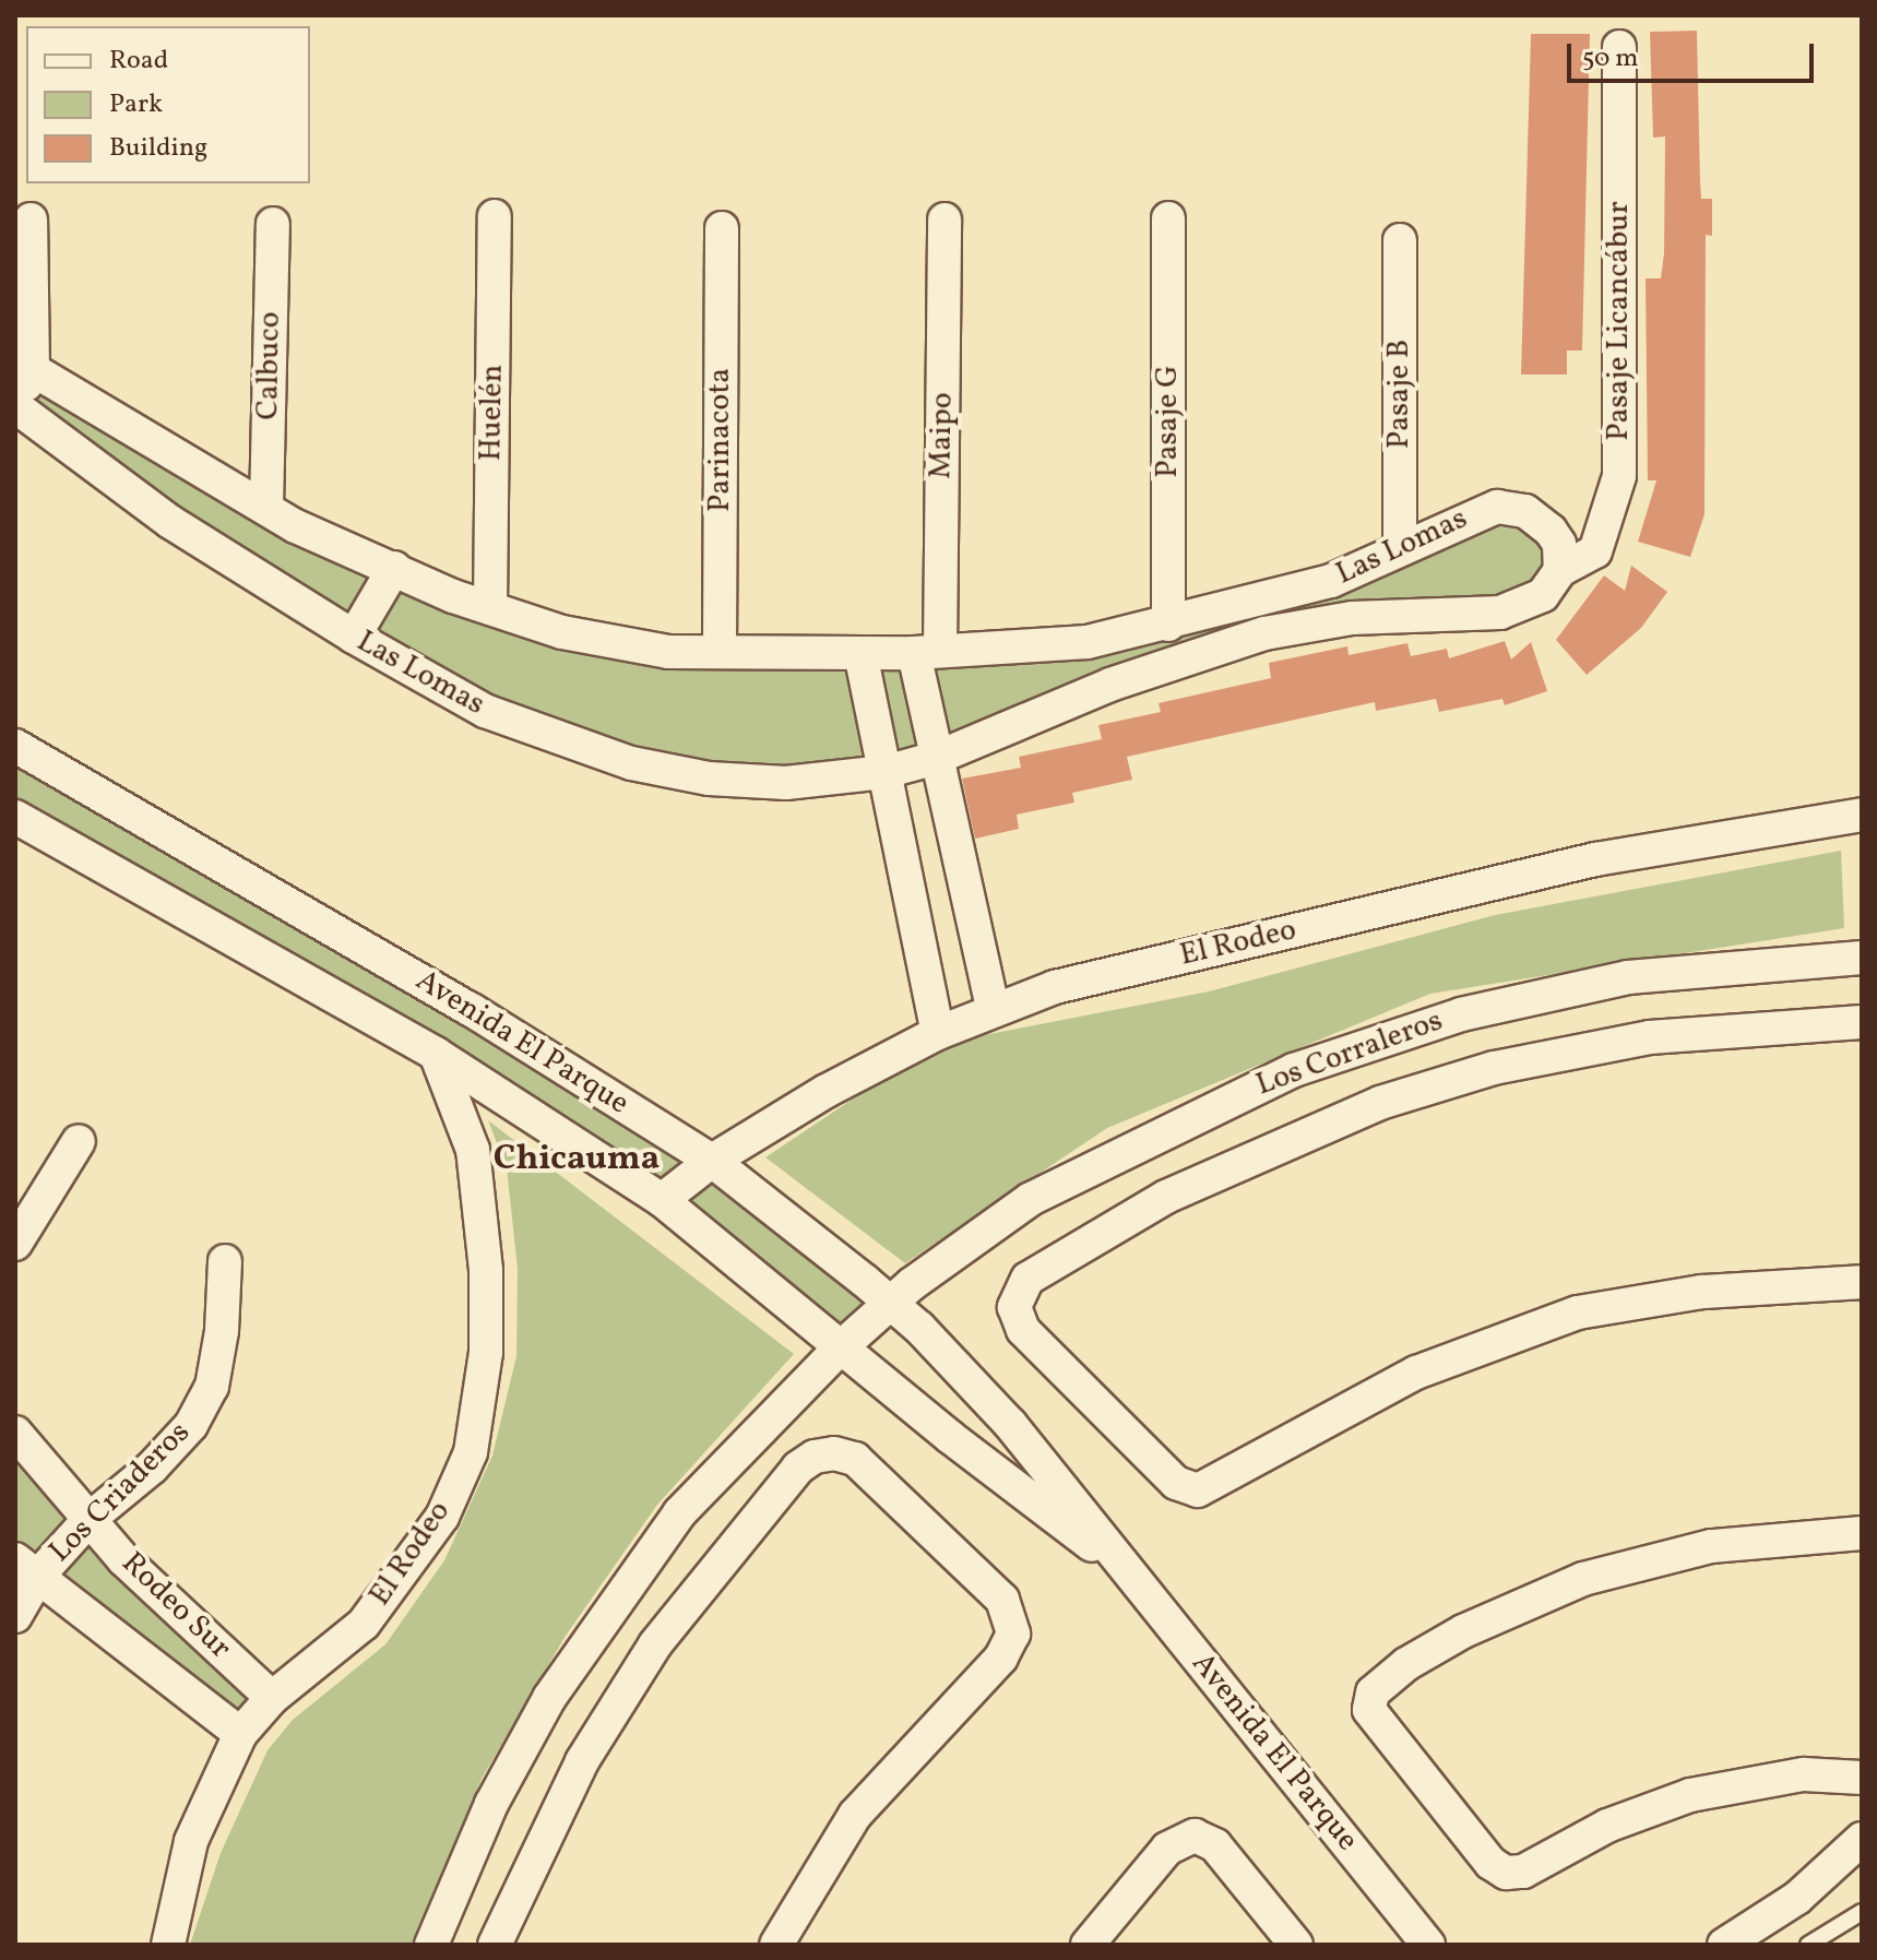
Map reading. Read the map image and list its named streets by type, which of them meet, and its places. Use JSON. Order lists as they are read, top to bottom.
{
  "streets": {
    "street": [
      "Pasaje Licancábur",
      "Calbuco",
      "Pasaje B",
      "Huelén",
      "Pasaje G",
      "Maipo",
      "Parinacota",
      "Las Lomas",
      "El Rodeo",
      "Avenida El Parque",
      "Los Corraleros",
      "Los Criaderos",
      "Rodeo Sur"
    ]
  },
  "crossings": [
    ["Pasaje Licancábur", "Las Lomas"],
    ["Calbuco", "Las Lomas"],
    ["Pasaje B", "Las Lomas"],
    ["Huelén", "Las Lomas"],
    ["Pasaje G", "Las Lomas"],
    ["Maipo", "Las Lomas"],
    ["Parinacota", "Las Lomas"],
    ["El Rodeo", "Avenida El Parque"],
    ["El Rodeo", "Rodeo Sur"],
    ["Avenida El Parque", "Los Corraleros"],
    ["Los Criaderos", "Rodeo Sur"]
  ],
  "districts": ["Chicauma"],
  "legend": ["Road", "Park", "Building"],
  "scale_bar": "50 m"
}
